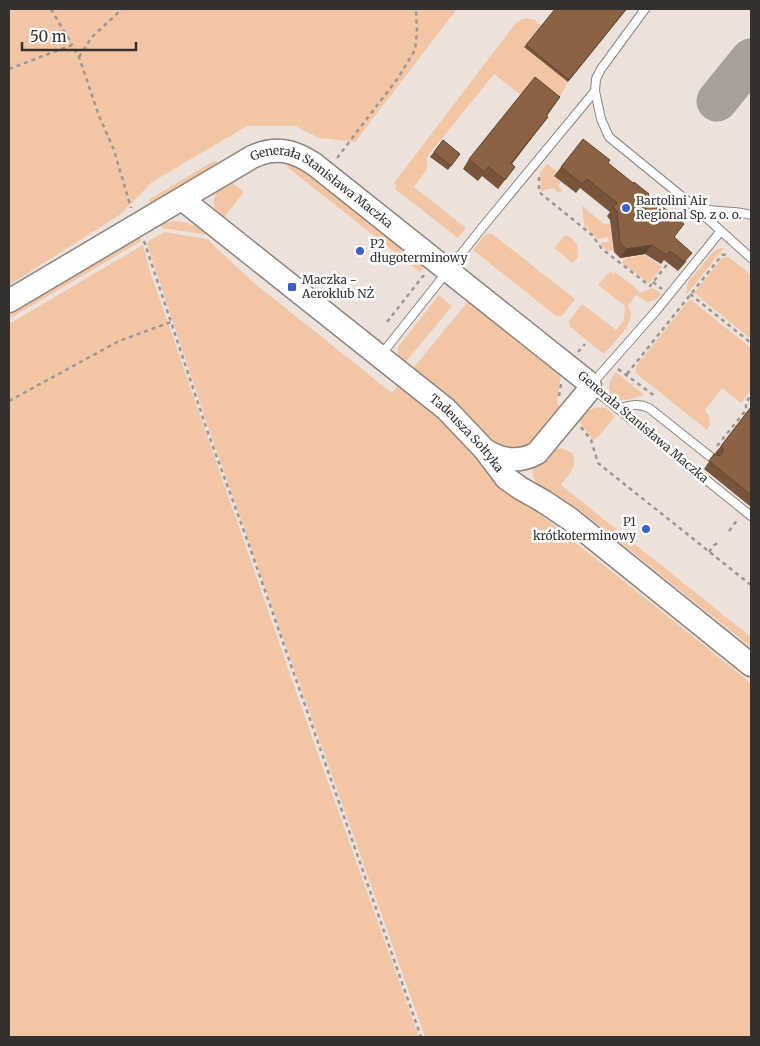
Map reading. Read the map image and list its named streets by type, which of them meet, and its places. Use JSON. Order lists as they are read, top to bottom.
{
  "streets": {
    "street": ["Generała Stanisława Maczka", "Tadeusza Sołtyka"]
  },
  "crossings": [
    ["Generała Stanisława Maczka", "Tadeusza Sołtyka"]
  ],
  "places": {
    "other": ["Bartolini Air Regional Sp. z o. o.", "P2 długoterminowy", "P1 krótkoterminowy"],
    "transit": ["Maczka - Aeroklub NŻ"]
  },
  "scale_bar": "50 m"
}
